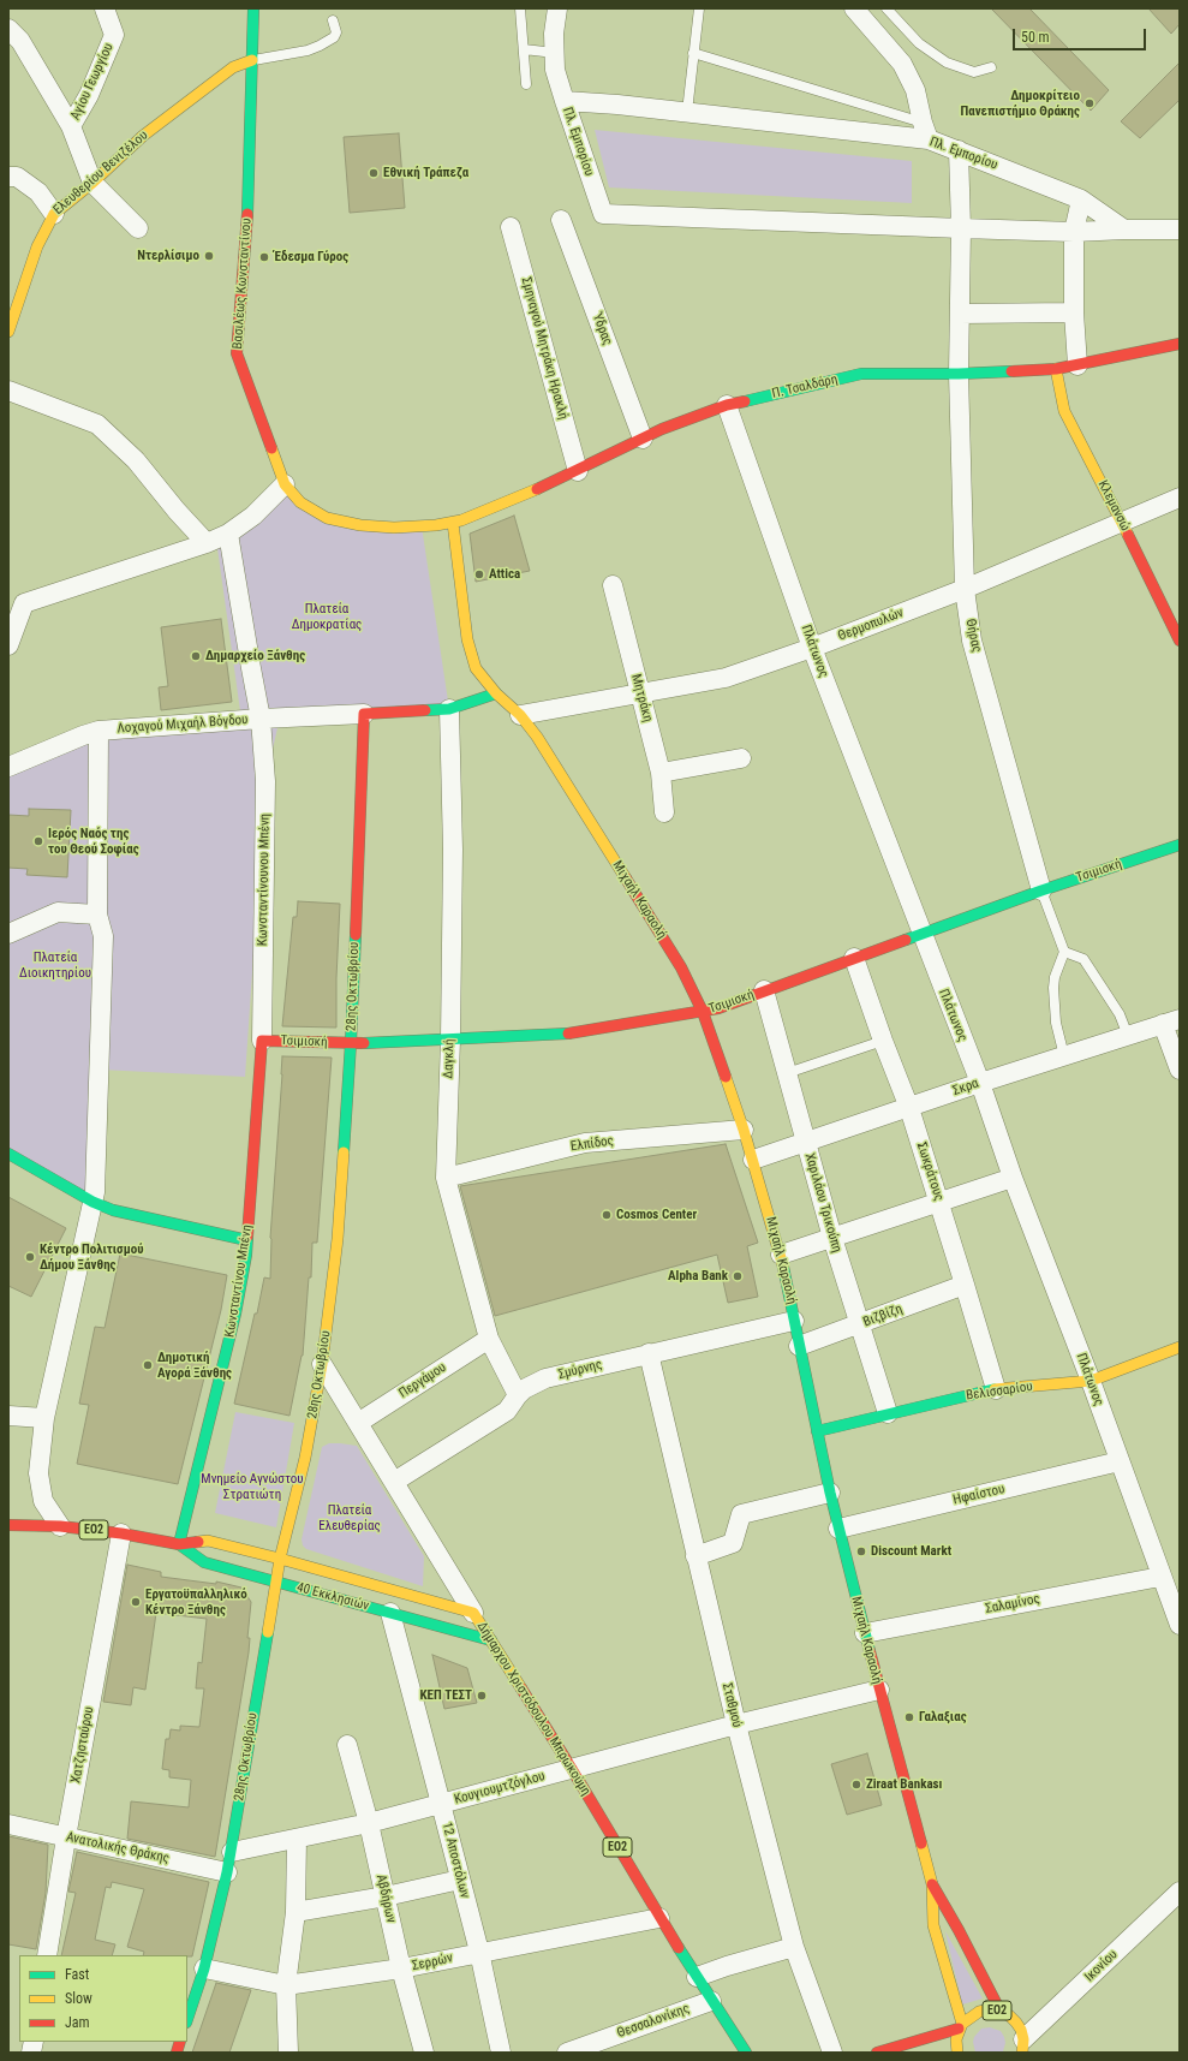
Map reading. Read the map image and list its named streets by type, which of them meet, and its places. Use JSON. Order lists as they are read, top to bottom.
{
  "streets": {
    "main road": [
      "Ελευθερίου Βενιζέλου",
      "Βασιλέως Κωνσταντίνου",
      "Π. Τσαλδάρη",
      "Κλεμανσώ",
      "Τσιμισκή",
      "Μιχαήλ Καραολή",
      "28ης Οκτωβρίου",
      "Κωνσταντίνου Μπένη",
      "Βελισσαρίου",
      "ΕΟ2",
      "40 Εκκλησιών",
      "Δήμαρχου Χριστόδουλου Μπρωκούμη"
    ],
    "street": [
      "Αγίου Γεωργίου",
      "Πλ. Εμπορίου",
      "Ύδρας",
      "Σμηναγού Μητράκη Ηρακλή",
      "Θερμοπυλών",
      "Θήρας",
      "Πλάτωνος",
      "Μητράκη",
      "Λοχαγού Μιχαήλ Βόγδου",
      "Κωνσταντίνουνου Μπένη",
      "Δαγκλή",
      "Σκρα",
      "Ελπίδος",
      "Σωκράτους",
      "Χαριλάου Τρικούπη",
      "Βιζβίζη",
      "Σμύρνης",
      "Περγάμου",
      "Ηφαίστου",
      "Σαλαμίνος",
      "Σταθμού",
      "Χατζησταύρου",
      "Κουγιουμτζόγλου",
      "Ανατολικής Θράκης",
      "12 Αποστόλων",
      "Αβδήρων",
      "Σερρών",
      "Ικονίου",
      "Θεσσαλονίκης"
    ]
  },
  "crossings": [
    ["Πλ. Εμπορίου", "Θήρας"],
    ["Ελευθερίου Βενιζέλου", "Βασιλέως Κωνσταντίνου"],
    ["Βασιλέως Κωνσταντίνου", "Π. Τσαλδάρη"],
    ["Βασιλέως Κωνσταντίνου", "Μιχαήλ Καραολή"],
    ["Ύδρας", "Π. Τσαλδάρη"],
    ["Σμηναγού Μητράκη Ηρακλή", "Π. Τσαλδάρη"],
    ["Π. Τσαλδάρη", "Κλεμανσώ"],
    ["Π. Τσαλδάρη", "Θήρας"],
    ["Π. Τσαλδάρη", "Πλάτωνος"],
    ["Π. Τσαλδάρη", "Μιχαήλ Καραολή"],
    ["Κλεμανσώ", "Θερμοπυλών"],
    ["Θερμοπυλών", "Θήρας"],
    ["Θερμοπυλών", "Πλάτωνος"],
    ["Θερμοπυλών", "Μητράκη"],
    ["Θερμοπυλών", "Μιχαήλ Καραολή"],
    ["Θήρας", "Τσιμισκή"],
    ["Πλάτωνος", "Τσιμισκή"],
    ["Πλάτωνος", "Σκρα"],
    ["Πλάτωνος", "Βελισσαρίου"],
    ["Πλάτωνος", "Ηφαίστου"],
    ["Πλάτωνος", "Σαλαμίνος"],
    ["Λοχαγού Μιχαήλ Βόγδου", "Κωνσταντίνουνου Μπένη"],
    ["Λοχαγού Μιχαήλ Βόγδου", "28ης Οκτωβρίου"],
    ["Τσιμισκή", "Κωνσταντίνουνου Μπένη"],
    ["Τσιμισκή", "Μιχαήλ Καραολή"],
    ["Τσιμισκή", "28ης Οκτωβρίου"],
    ["Τσιμισκή", "Δαγκλή"],
    ["Τσιμισκή", "Σωκράτους"],
    ["Τσιμισκή", "Χαριλάου Τρικούπη"],
    ["Τσιμισκή", "Κωνσταντίνου Μπένη"],
    ["Κωνσταντίνουνου Μπένη", "Κωνσταντίνου Μπένη"],
    ["Μιχαήλ Καραολή", "Σκρα"],
    ["Μιχαήλ Καραολή", "Ελπίδος"],
    ["Μιχαήλ Καραολή", "Βιζβίζη"],
    ["Μιχαήλ Καραολή", "Σμύρνης"],
    ["Μιχαήλ Καραολή", "Βελισσαρίου"],
    ["Μιχαήλ Καραολή", "Ηφαίστου"],
    ["Μιχαήλ Καραολή", "ΕΟ2"],
    ["Μιχαήλ Καραολή", "Σαλαμίνος"],
    ["Μιχαήλ Καραολή", "Κουγιουμτζόγλου"],
    ["28ης Οκτωβρίου", "40 Εκκλησιών"],
    ["28ης Οκτωβρίου", "Δήμαρχου Χριστόδουλου Μπρωκούμη"],
    ["28ης Οκτωβρίου", "Κουγιουμτζόγλου"],
    ["28ης Οκτωβρίου", "Ανατολικής Θράκης"],
    ["28ης Οκτωβρίου", "Σερρών"],
    ["Δαγκλή", "Ελπίδος"],
    ["Δαγκλή", "Σμύρνης"],
    ["Δαγκλή", "Περγάμου"],
    ["Σκρα", "Σωκράτους"],
    ["Σκρα", "Χαριλάου Τρικούπη"],
    ["Σωκράτους", "Βιζβίζη"],
    ["Σωκράτους", "Βελισσαρίου"],
    ["Χαριλάου Τρικούπη", "Βιζβίζη"],
    ["Χαριλάου Τρικούπη", "Βελισσαρίου"],
    ["Κωνσταντίνου Μπένη", "40 Εκκλησιών"],
    ["Σμύρνης", "Σταθμού"],
    ["Σμύρνης", "Δήμαρχου Χριστόδουλου Μπρωκούμη"],
    ["Περγάμου", "Δήμαρχου Χριστόδουλου Μπρωκούμη"],
    ["ΕΟ2", "Ικονίου"],
    ["40 Εκκλησιών", "Δήμαρχου Χριστόδουλου Μπρωκούμη"],
    ["40 Εκκλησιών", "Χατζησταύρου"],
    ["40 Εκκλησιών", "12 Αποστόλων"],
    ["Σταθμού", "Κουγιουμτζόγλου"],
    ["Δήμαρχου Χριστόδουλου Μπρωκούμη", "Κουγιουμτζόγλου"],
    ["Δήμαρχου Χριστόδουλου Μπρωκούμη", "Σερρών"],
    ["Δήμαρχου Χριστόδουλου Μπρωκούμη", "Θεσσαλονίκης"],
    ["Χατζησταύρου", "Ανατολικής Θράκης"],
    ["Κουγιουμτζόγλου", "12 Αποστόλων"],
    ["Κουγιουμτζόγλου", "Αβδήρων"],
    ["12 Αποστόλων", "Σερρών"],
    ["Αβδήρων", "Σερρών"]
  ],
  "parks": [
    "Πλατεία Δημοκρατίας",
    "Πλατεία Διοικητηρίου",
    "Μνημείο Αγνώστου Στρατιώτη",
    "Πλατεία Ελευθερίας"
  ],
  "places": [
    "Δημοκρίτειο Πανεπιστήμιο Θράκης",
    "Εθνική Τράπεζα",
    "Ντερλίσιμο",
    "Έδεσμα Γύρος",
    "Attica",
    "Δημαρχείο Ξάνθης",
    "Ιερός Ναός της του Θεού Σοφίας",
    "Cosmos Center",
    "Κέντρο Πολιτισμού Δήμου Ξάνθης",
    "Alpha Bank",
    "Δημοτική Αγορά Ξάνθης",
    "Discount Markt",
    "Εργατοϋπαλληλικό Κέντρο Ξάνθης",
    "ΚΕΠ ΤΕΣΤ",
    "Γαλαξιας",
    "Ziraat Bankası"
  ],
  "legend": ["Fast", "Slow", "Jam"],
  "scale_bar": "50 m"
}
